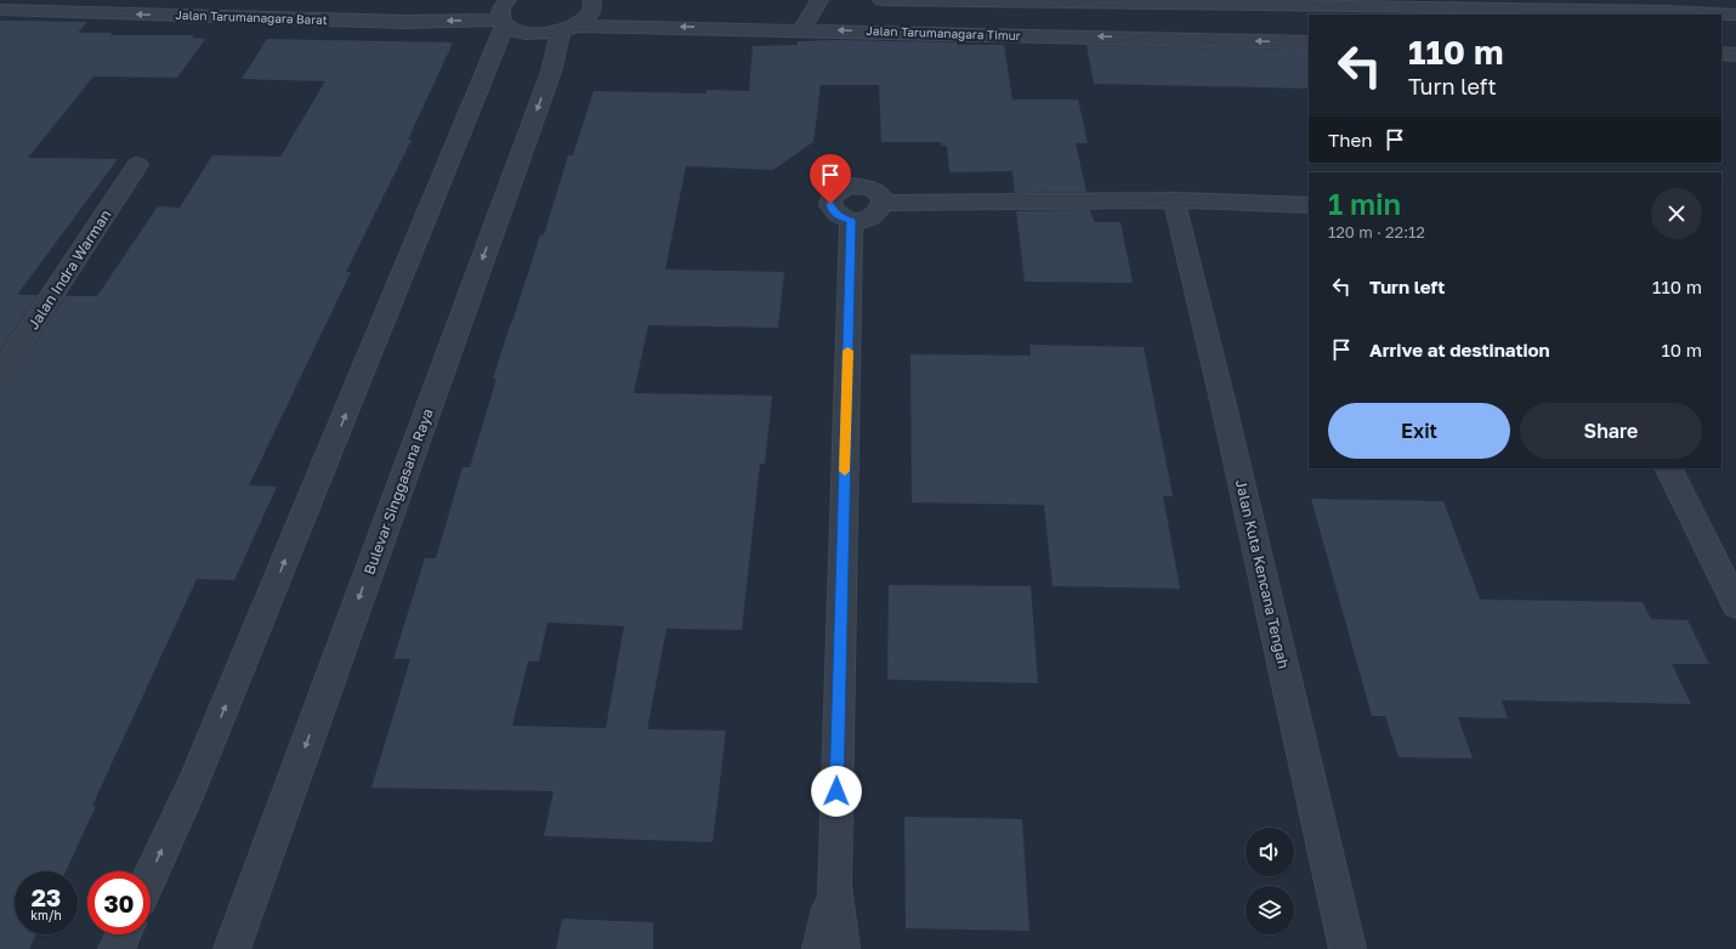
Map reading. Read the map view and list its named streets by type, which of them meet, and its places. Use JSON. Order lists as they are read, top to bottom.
{
  "streets": {
    "street": [
      "Jalan Tarumanagara Barat",
      "Jalan Tarumanagara Timur",
      "Jalan Indra Warman",
      "Bulevar Singgasana Raya",
      "Jalan Kuta Kencana Tengah"
    ]
  },
  "crossings": [
    ["Jalan Tarumanagara Barat", "Jalan Tarumanagara Timur"],
    ["Jalan Tarumanagara Timur", "Bulevar Singgasana Raya"]
  ],
  "one_way": ["Jalan Tarumanagara Barat"],
  "page": {
    "turn": ["110 m", "Turn left"],
    "then": "Then",
    "heading": ["1 min", "120 m · 22:12"],
    "list": [
      {
        "name": "Turn left",
        "value": "110 m"
      },
      {
        "name": "Arrive at destination",
        "value": "10 m"
      }
    ],
    "buttons": ["Exit", "Share"],
    "speed": "23 km/h",
    "limit": "30"
  }
}
